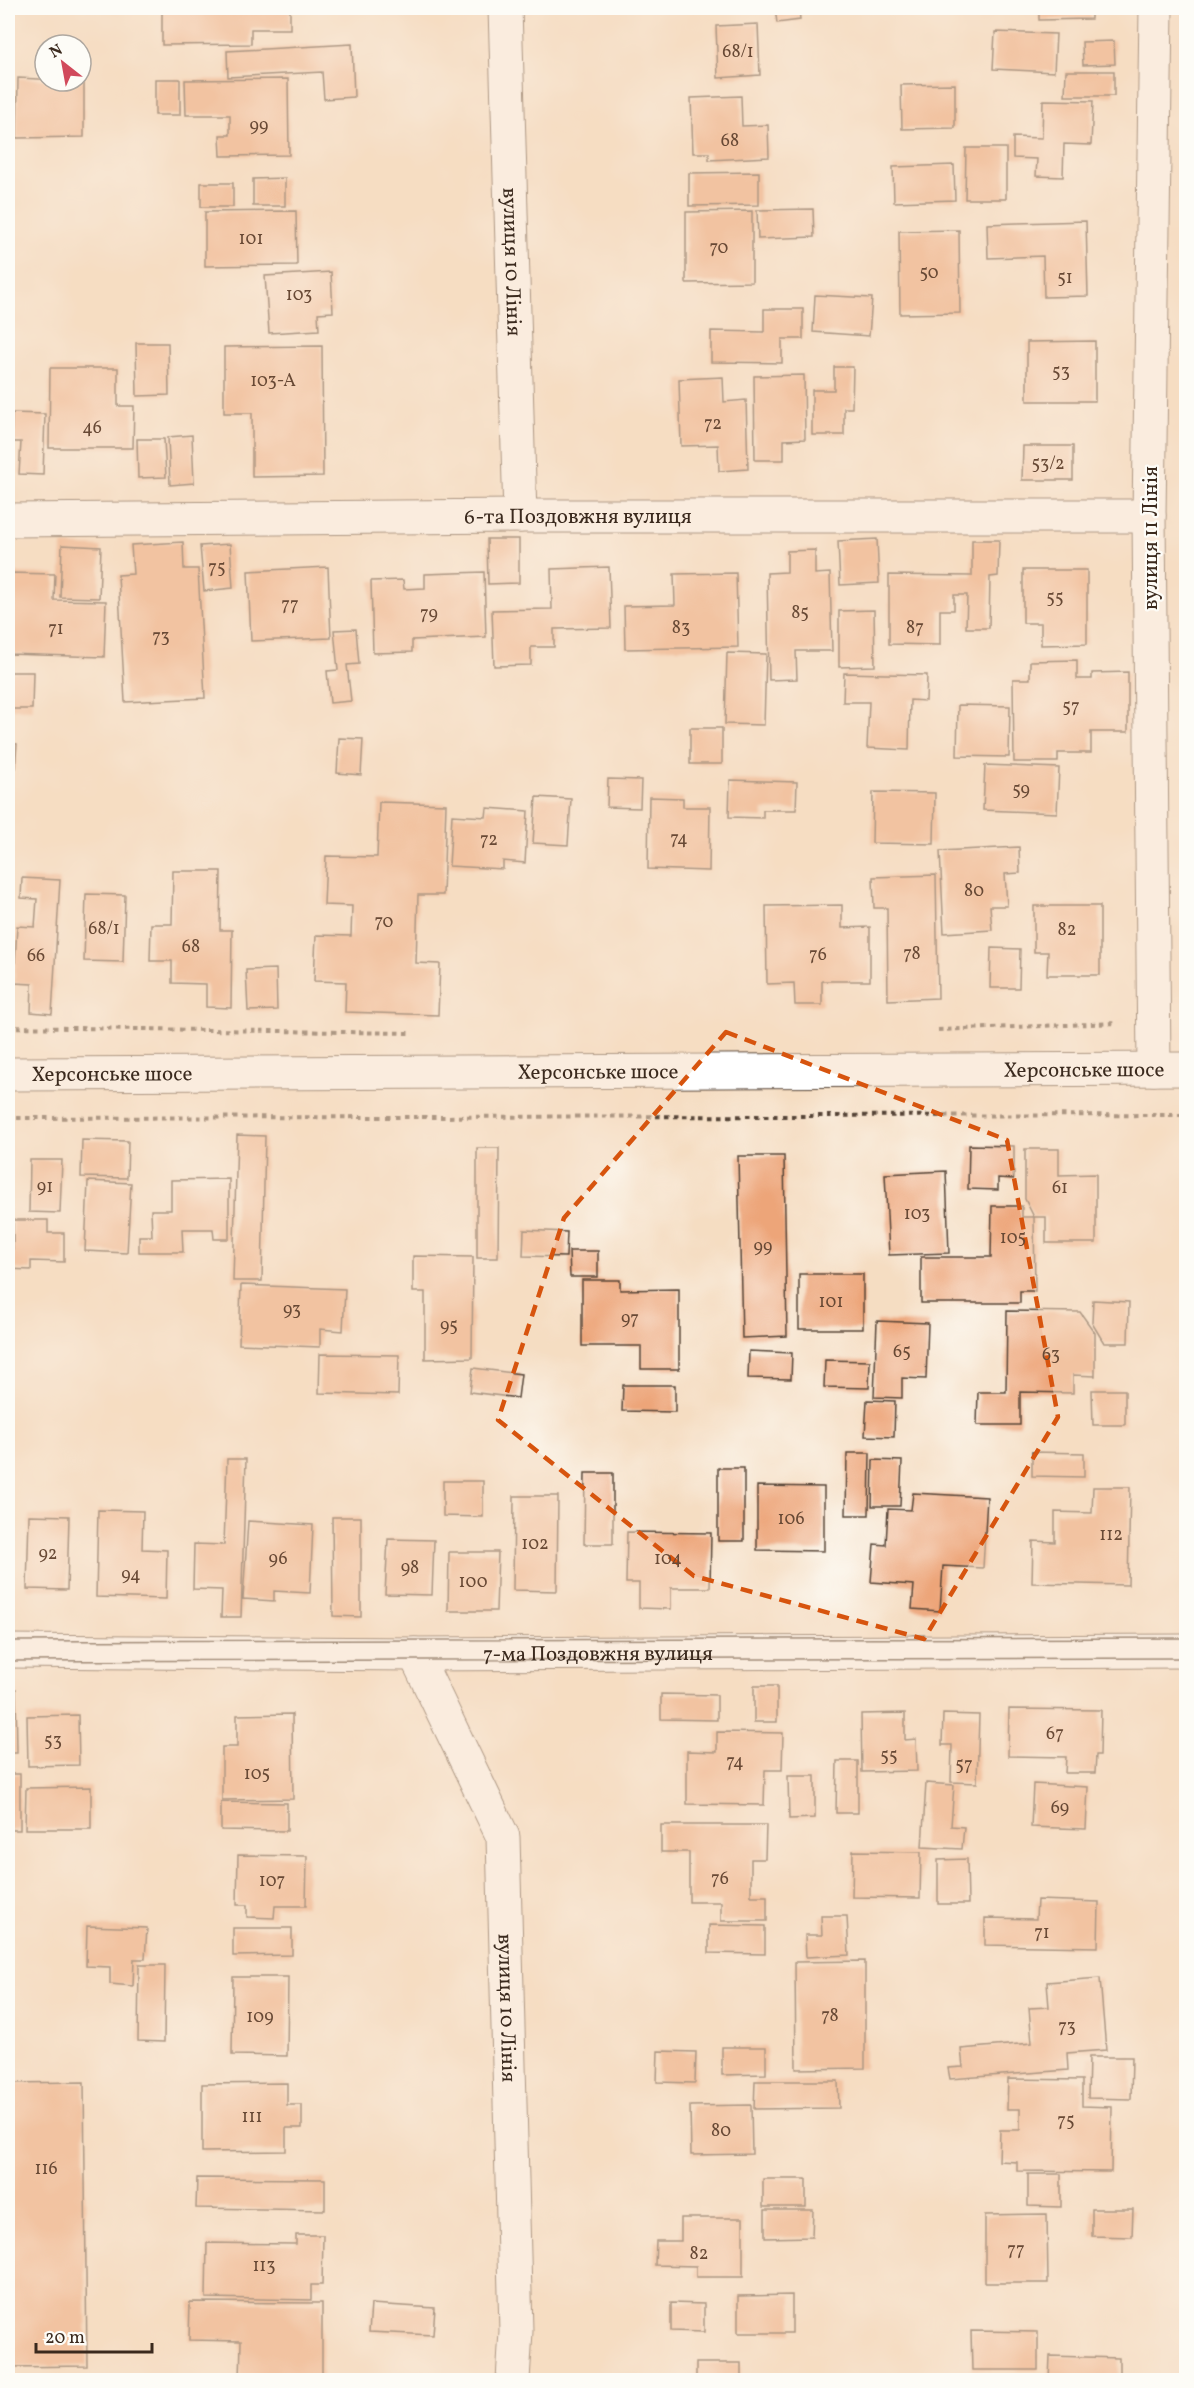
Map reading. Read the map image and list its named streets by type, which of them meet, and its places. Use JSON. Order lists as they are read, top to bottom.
{
  "streets": {
    "street": [
      "вулиця 10 Лінія",
      "6-та Поздовжня вулиця",
      "вулиця 11 Лінія",
      "Херсонське шосе",
      "7-ма Поздовжня вулиця"
    ]
  },
  "crossings": [
    ["вулиця 10 Лінія", "6-та Поздовжня вулиця"],
    ["вулиця 10 Лінія", "7-ма Поздовжня вулиця"],
    ["6-та Поздовжня вулиця", "вулиця 11 Лінія"],
    ["вулиця 11 Лінія", "Херсонське шосе"]
  ],
  "house_numbers": [
    "68/1",
    "99",
    "68",
    "101",
    "70",
    "50",
    "51",
    "103",
    "53",
    "103-А",
    "72",
    "46",
    "53/2",
    "75",
    "55",
    "77",
    "85",
    "79",
    "83",
    "87",
    "71",
    "73",
    "57",
    "59",
    "74",
    "72",
    "80",
    "70",
    "68/1",
    "82",
    "68",
    "78",
    "76",
    "66",
    "91",
    "61",
    "103",
    "105",
    "99",
    "101",
    "93",
    "97",
    "95",
    "65",
    "63",
    "106",
    "112",
    "102",
    "92",
    "96",
    "104",
    "98",
    "94",
    "100",
    "67",
    "53",
    "55",
    "74",
    "57",
    "105",
    "69",
    "76",
    "107",
    "71",
    "78",
    "109",
    "73",
    "111",
    "75",
    "80",
    "116",
    "77",
    "82",
    "113"
  ],
  "scale_bar": "20 m",
  "north": "top left"
}
